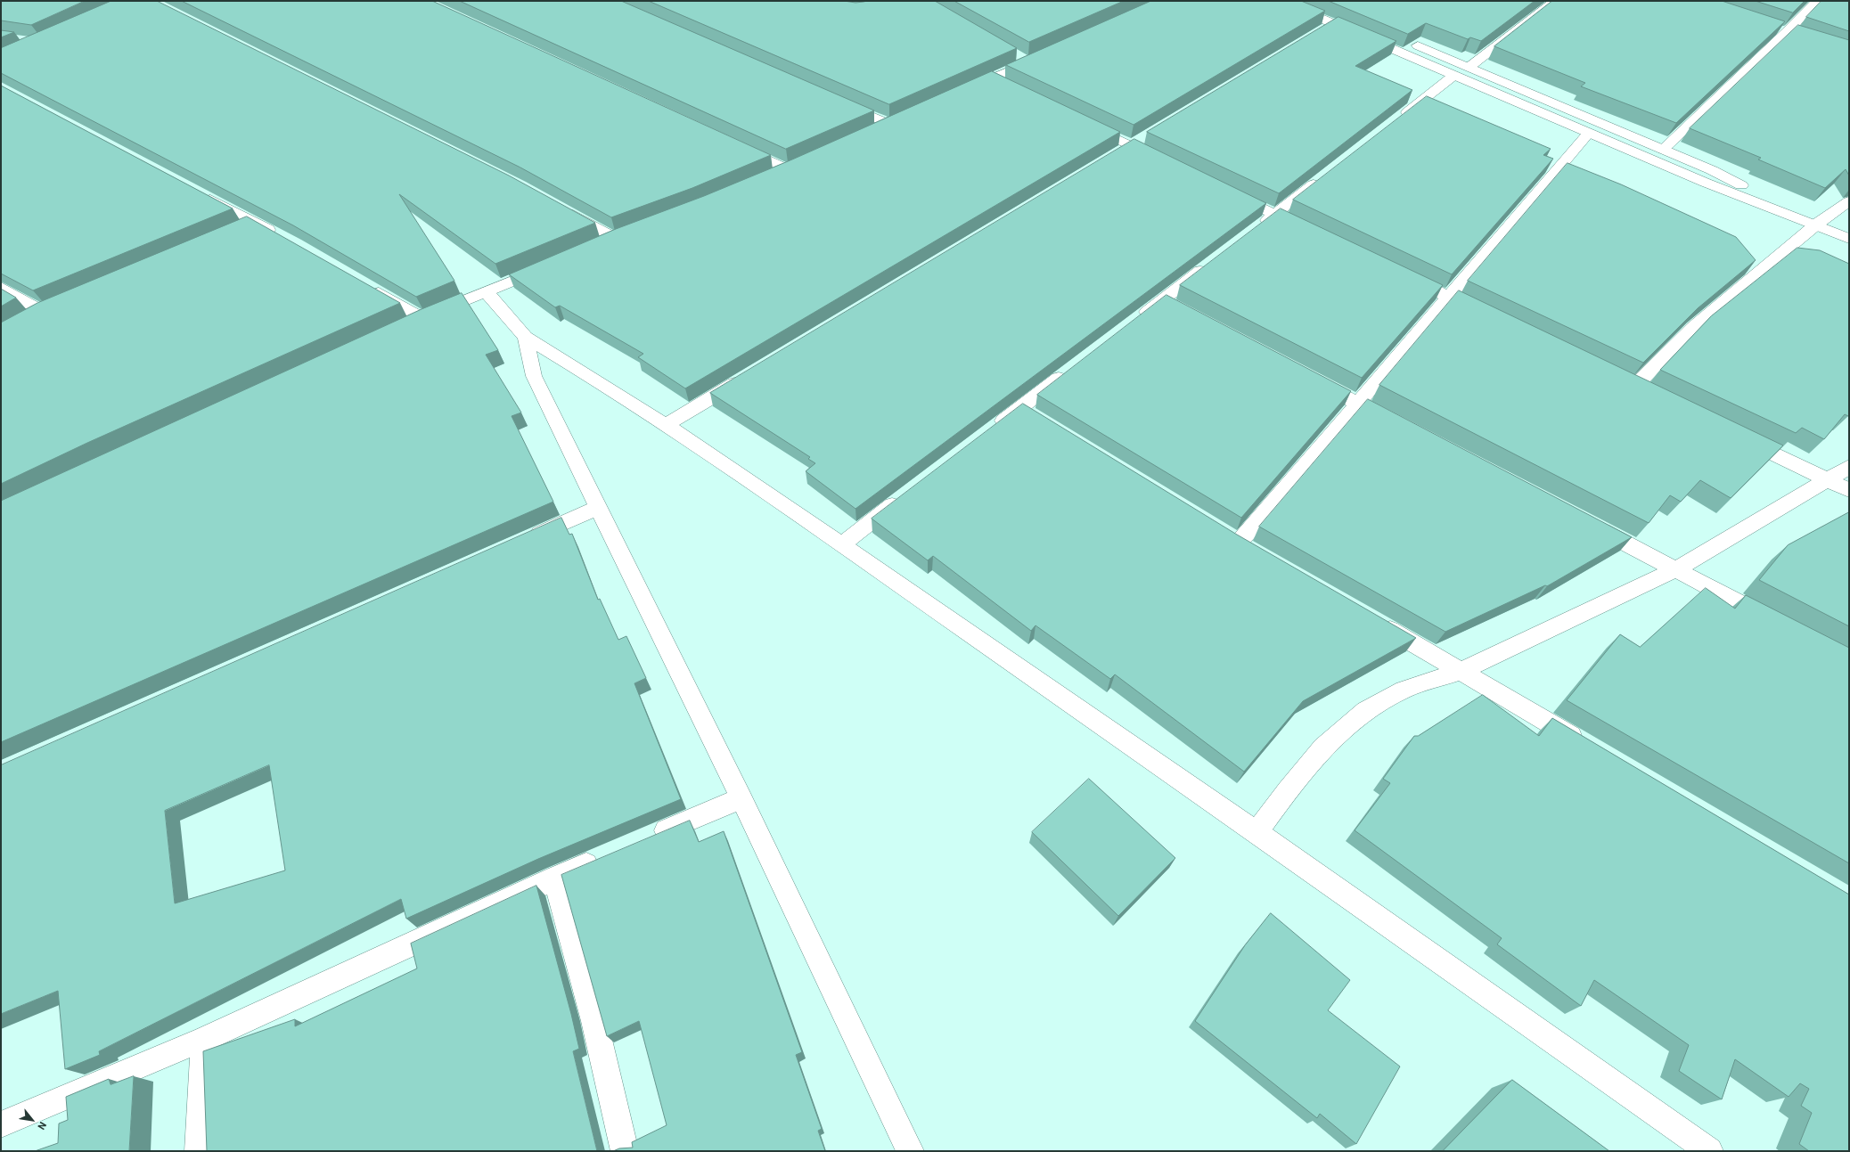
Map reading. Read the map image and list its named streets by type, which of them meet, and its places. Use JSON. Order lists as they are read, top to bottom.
{
  "north": "bottom right"
}
